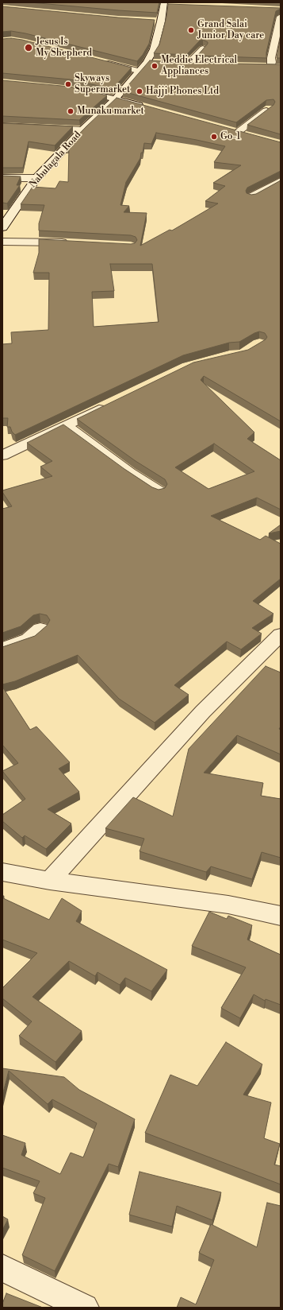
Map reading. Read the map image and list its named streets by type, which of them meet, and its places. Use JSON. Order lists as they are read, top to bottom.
{
  "streets": {
    "street": ["Nabulagala Road"]
  },
  "places": [
    "Grand Salai Junior Day care",
    "Jesus Is My Shepherd",
    "Meddie Electrical Appliances",
    "Skyways Supermarket",
    "Hajji Phones Ltd",
    "Munaku market",
    "Go-1"
  ]
}
